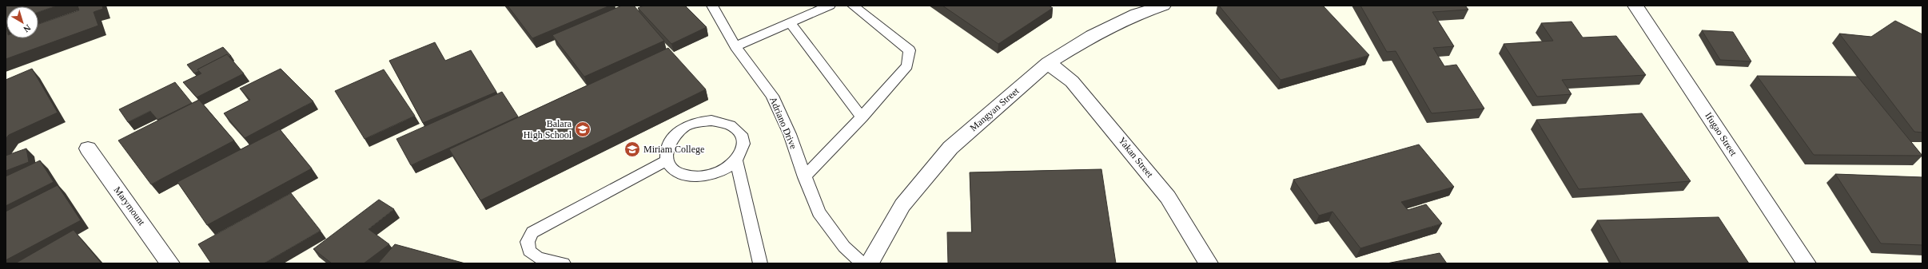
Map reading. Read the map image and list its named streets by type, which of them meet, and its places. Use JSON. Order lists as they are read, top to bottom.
{
  "streets": {
    "street": [
      "Mangyan Street",
      "Ifugao Street",
      "Yakan Street",
      "Marymount"
    ],
    "lane": ["Adriano Drive"]
  },
  "crossings": [
    ["Mangyan Street", "Yakan Street"]
  ],
  "places": {
    "school or university": ["Balara High School", "Miriam College"]
  },
  "north": "bottom right"
}
